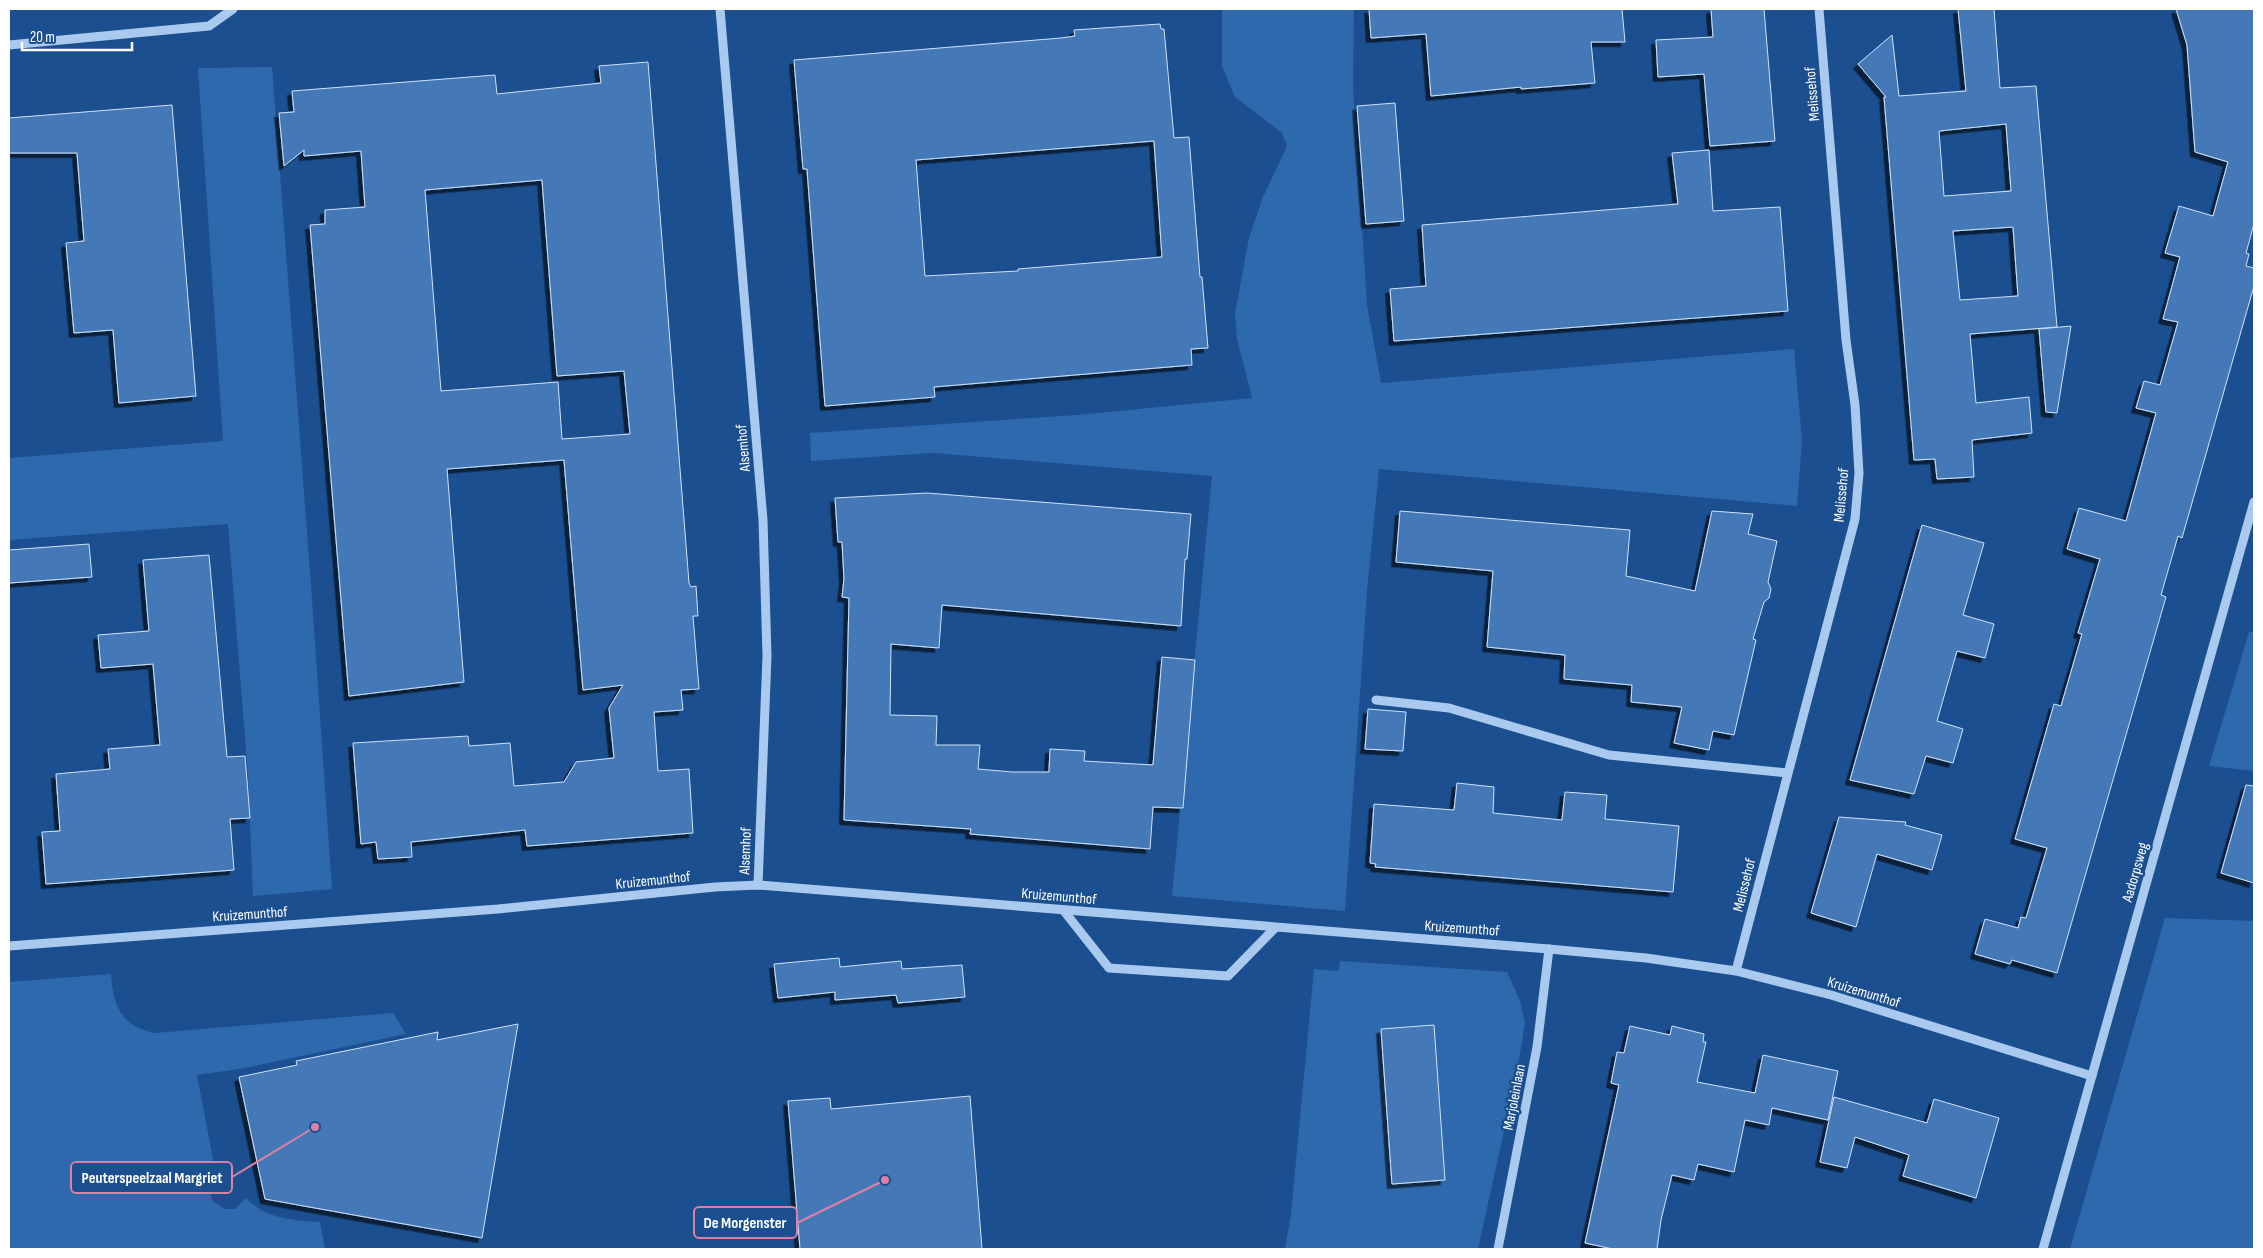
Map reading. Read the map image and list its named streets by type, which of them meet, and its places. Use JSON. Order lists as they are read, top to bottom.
{
  "streets": {
    "street": [
      "Melissehof",
      "Alsemhof",
      "Aadorpsweg",
      "Kruizemunthof",
      "Marjoleinlaan"
    ]
  },
  "crossings": [
    ["Melissehof", "Kruizemunthof"],
    ["Alsemhof", "Kruizemunthof"],
    ["Aadorpsweg", "Kruizemunthof"],
    ["Kruizemunthof", "Marjoleinlaan"]
  ],
  "places": ["Peuterspeelzaal Margriet", "De Morgenster"],
  "scale_bar": "20 m"
}
